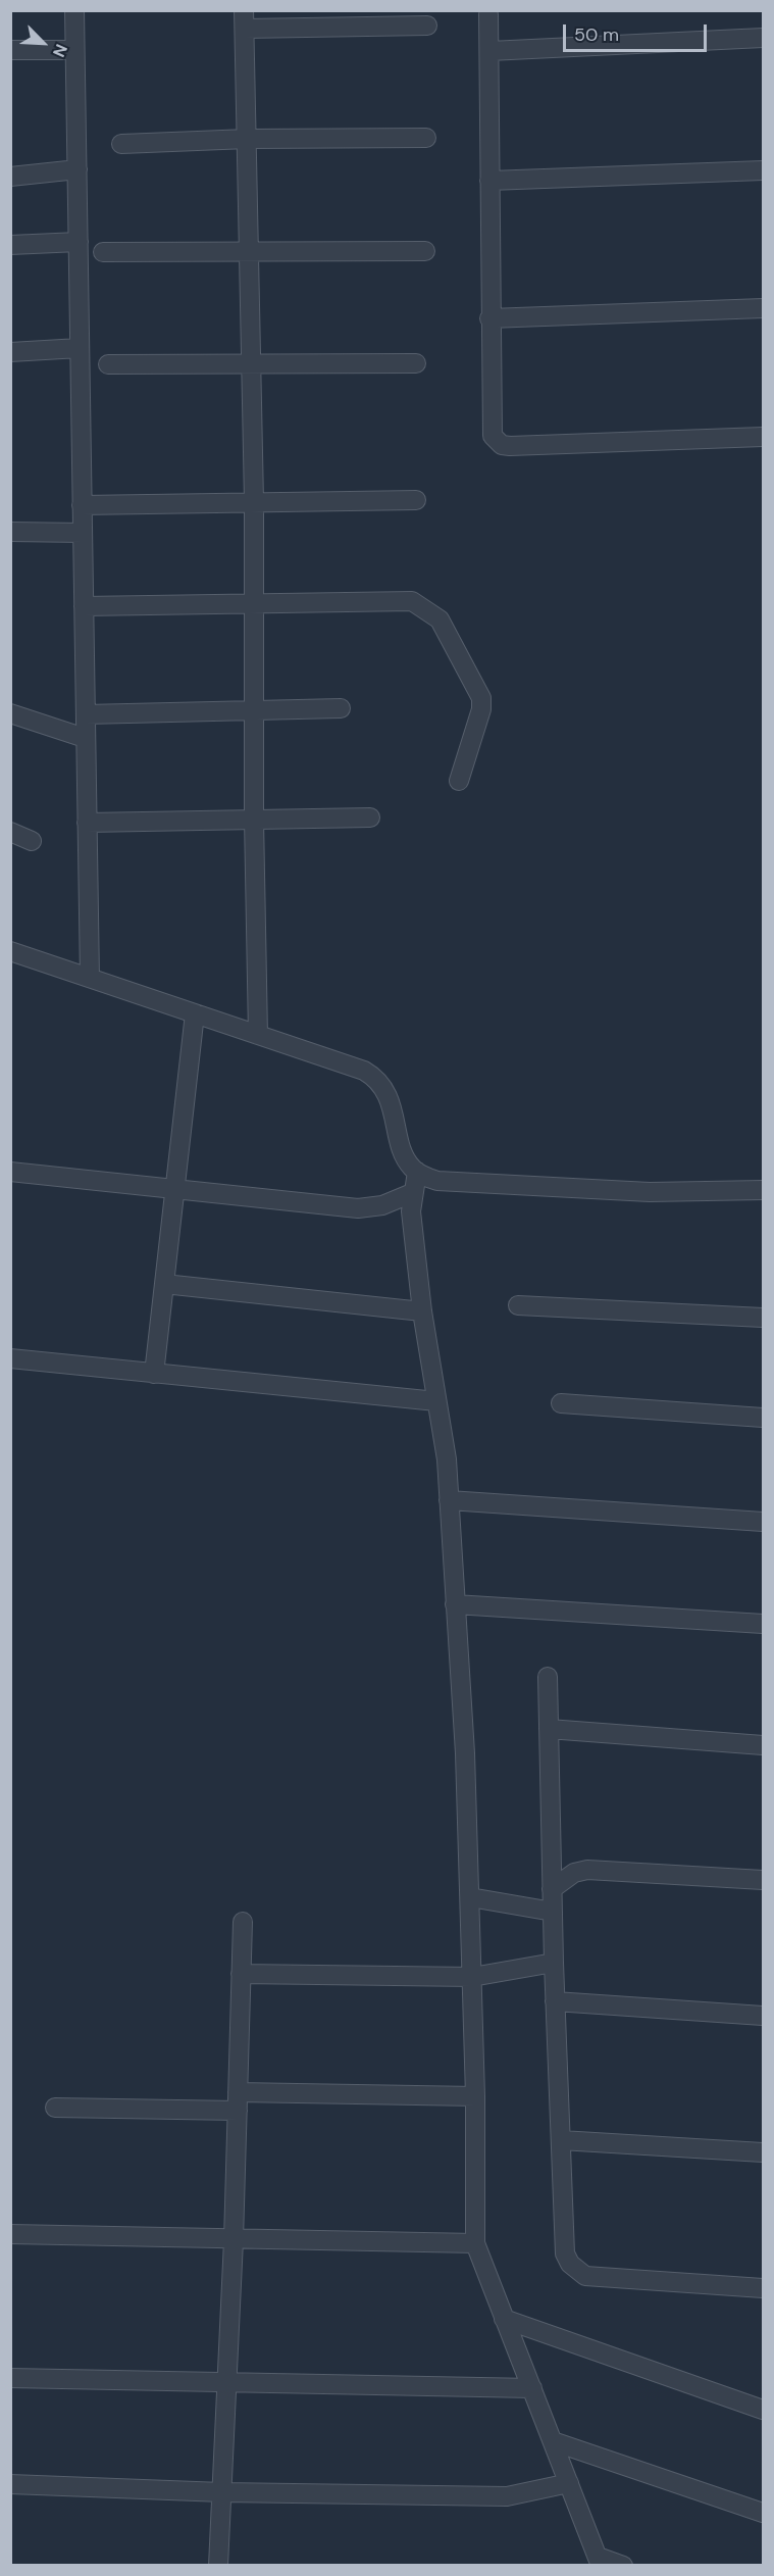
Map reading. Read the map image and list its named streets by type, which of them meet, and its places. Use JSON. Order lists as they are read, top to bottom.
{
  "scale_bar": "50 m",
  "north": "bottom right"
}
